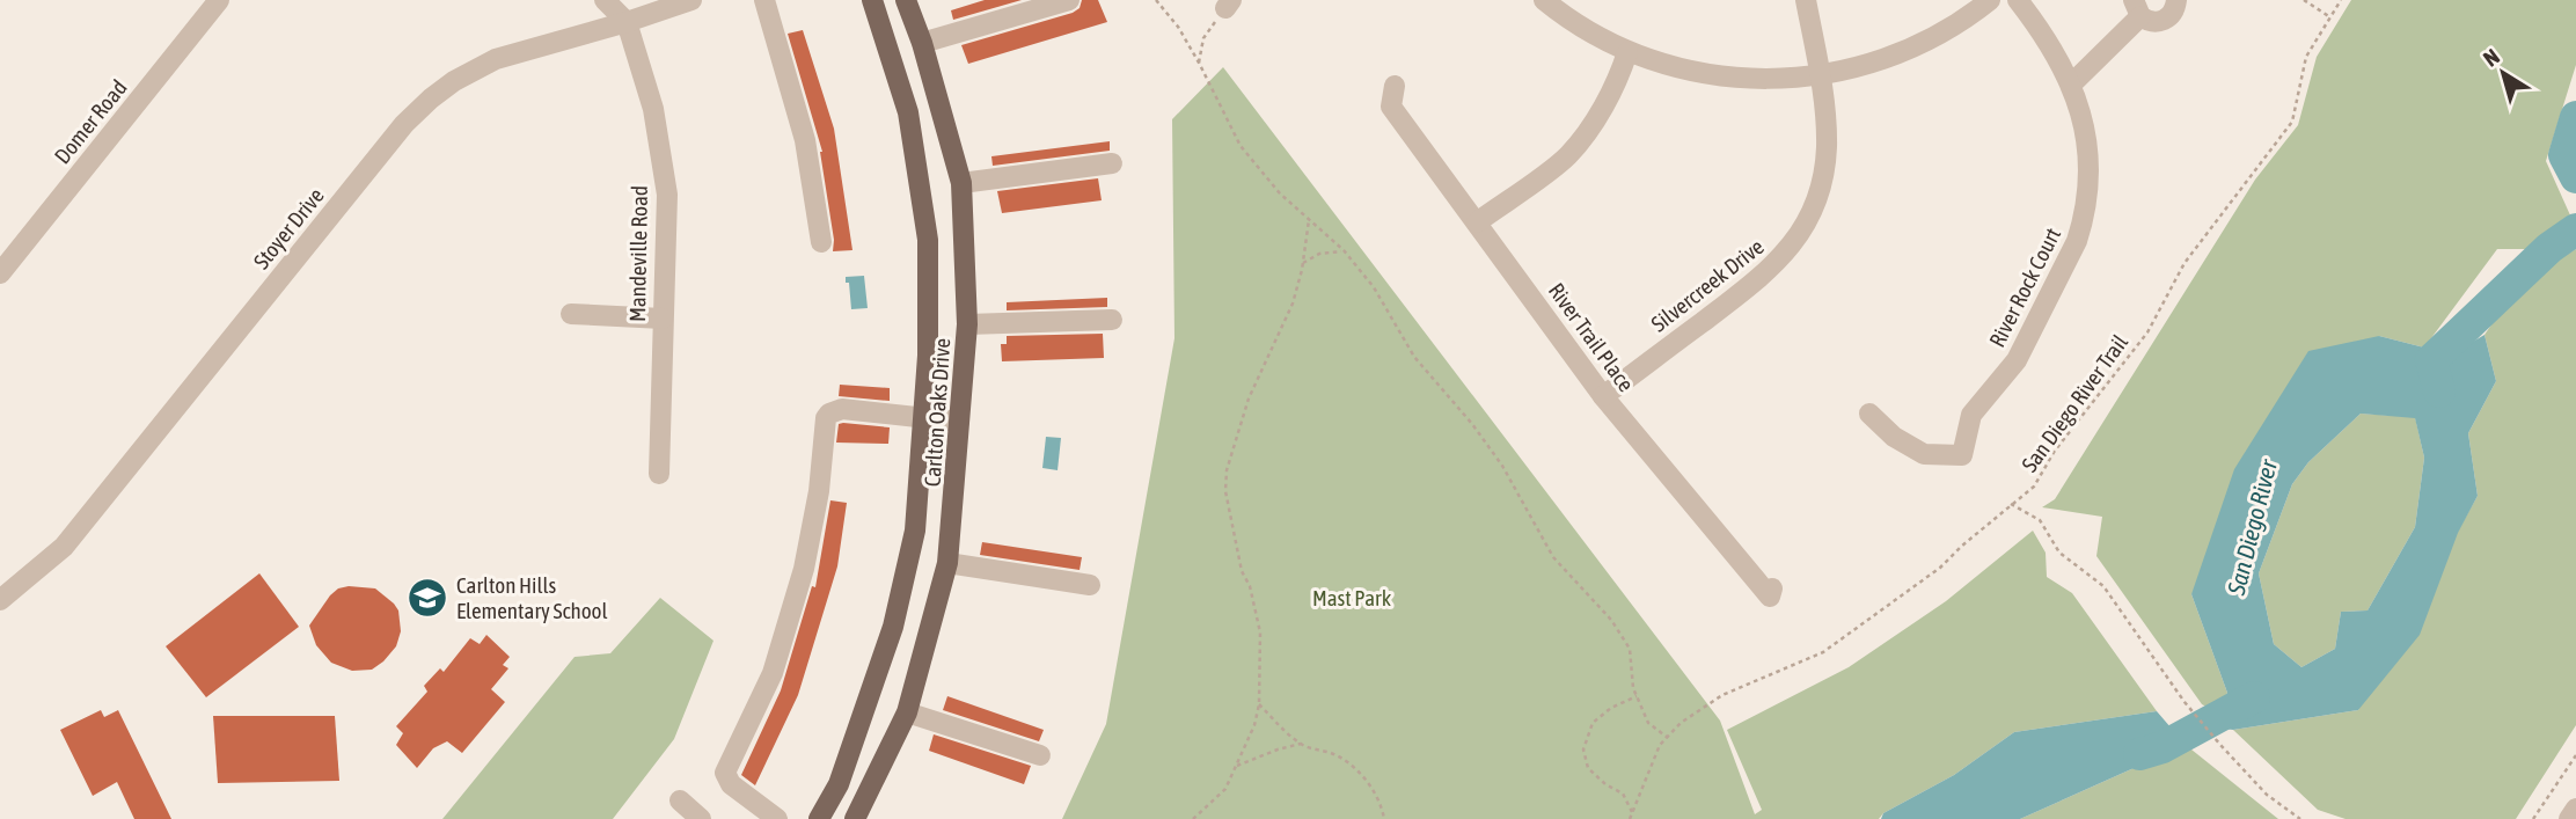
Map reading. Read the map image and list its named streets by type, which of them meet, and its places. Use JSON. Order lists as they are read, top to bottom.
{
  "streets": {
    "main road": ["Carlton Oaks Drive"],
    "street": [
      "Domer Road",
      "Stoyer Drive",
      "Mandeville Road",
      "Silvercreek Drive",
      "River Rock Court",
      "River Trail Place"
    ],
    "path": ["San Diego River Trail"]
  },
  "crossings": [
    ["Stoyer Drive", "Mandeville Road"],
    ["Silvercreek Drive", "River Trail Place"]
  ],
  "water": ["San Diego River"],
  "parks": ["Mast Park"],
  "places": {
    "school or university": ["Carlton Hills Elementary School"]
  },
  "north": "top left"
}
